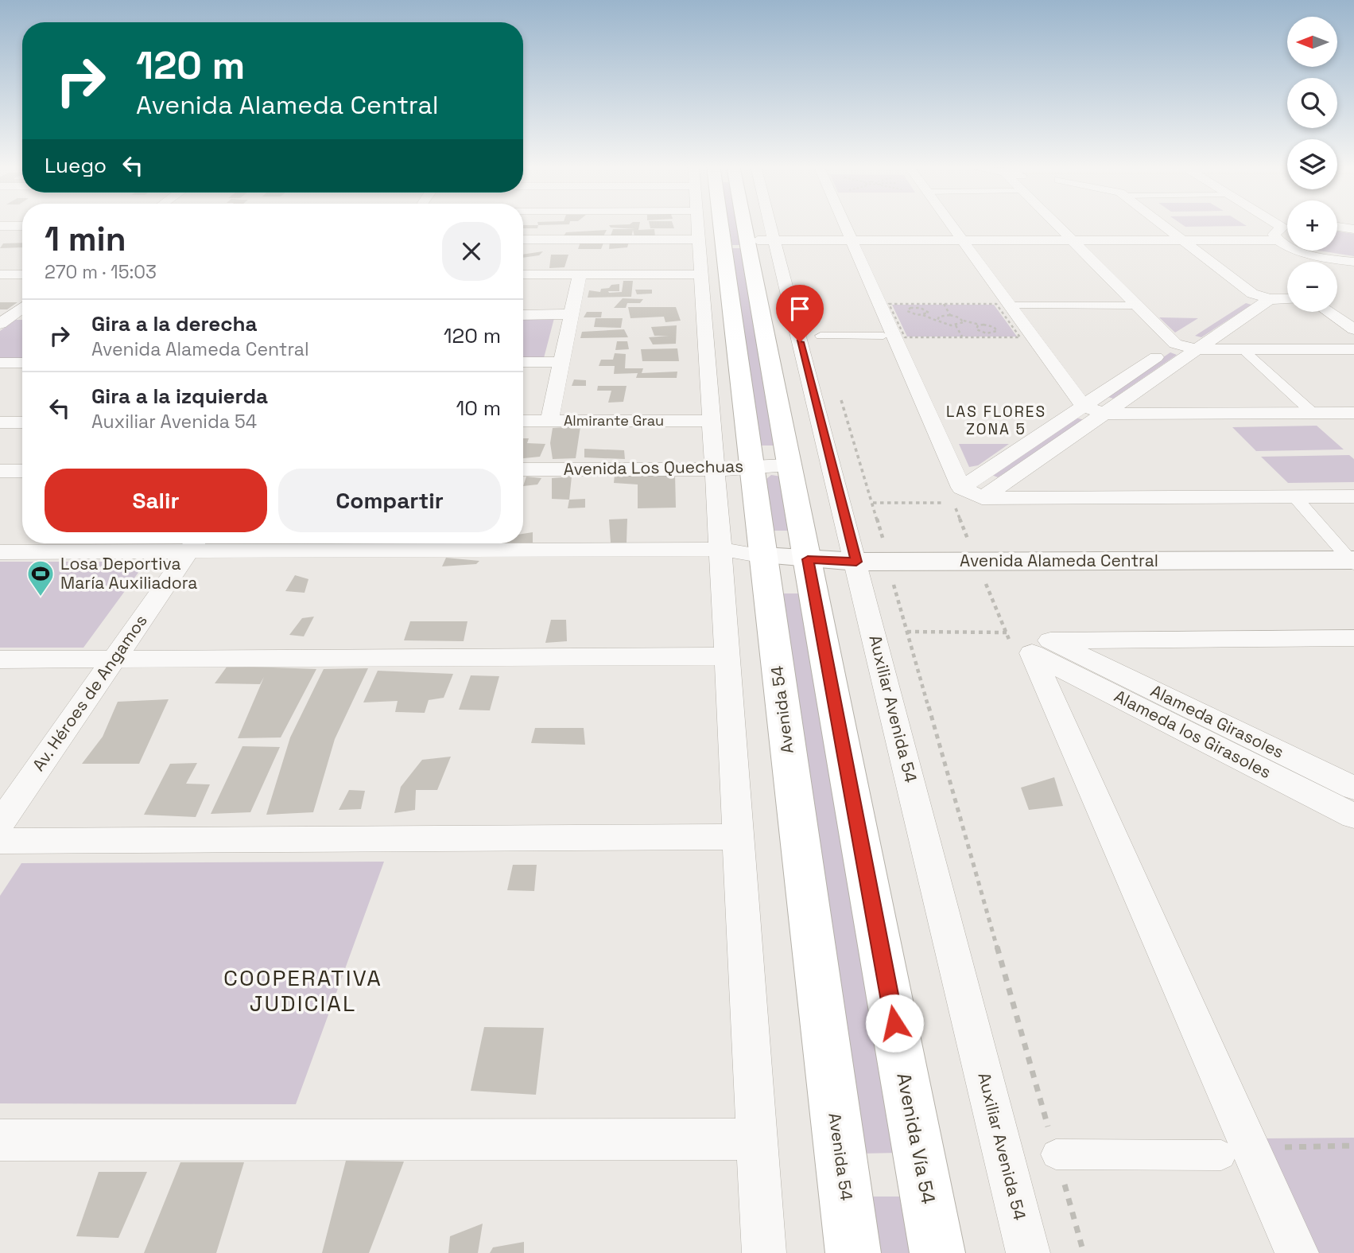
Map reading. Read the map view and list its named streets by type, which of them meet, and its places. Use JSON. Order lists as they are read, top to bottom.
{
  "streets": {
    "main road": ["Avenida 54", "Avenida Vía 54"],
    "street": [
      "Almirante Grau",
      "Avenida Los Quechuas",
      "Avenida Alameda Central",
      "Av. Héroes de Angamos",
      "Auxiliar Avenida 54",
      "Alameda Girasoles",
      "Alameda los Girasoles"
    ]
  },
  "crossings": [
    ["Avenida Los Quechuas", "Avenida 54"],
    ["Avenida Los Quechuas", "Avenida Vía 54"],
    ["Avenida Alameda Central", "Auxiliar Avenida 54"],
    ["Avenida Alameda Central", "Avenida 54"],
    ["Avenida Alameda Central", "Avenida Vía 54"],
    ["Alameda Girasoles", "Alameda los Girasoles"]
  ],
  "districts": ["LAS FLORES ZONA 5", "COOPERATIVA JUDICIAL"],
  "places": {
    "sports": ["Losa Deportiva María Auxiliadora"]
  },
  "north": "left",
  "page": {
    "map_buttons": ["+", "−"],
    "turn": ["120 m", "Avenida Alameda Central"],
    "then": "Luego",
    "heading": ["1 min", "270 m · 15:03"],
    "list": [
      {
        "name": "Gira a la derecha",
        "note": "Avenida Alameda Central",
        "value": "120 m"
      },
      {
        "name": "Gira a la izquierda",
        "note": "Auxiliar Avenida 54",
        "value": "10 m"
      }
    ],
    "buttons": ["Salir", "Compartir"]
  }
}
